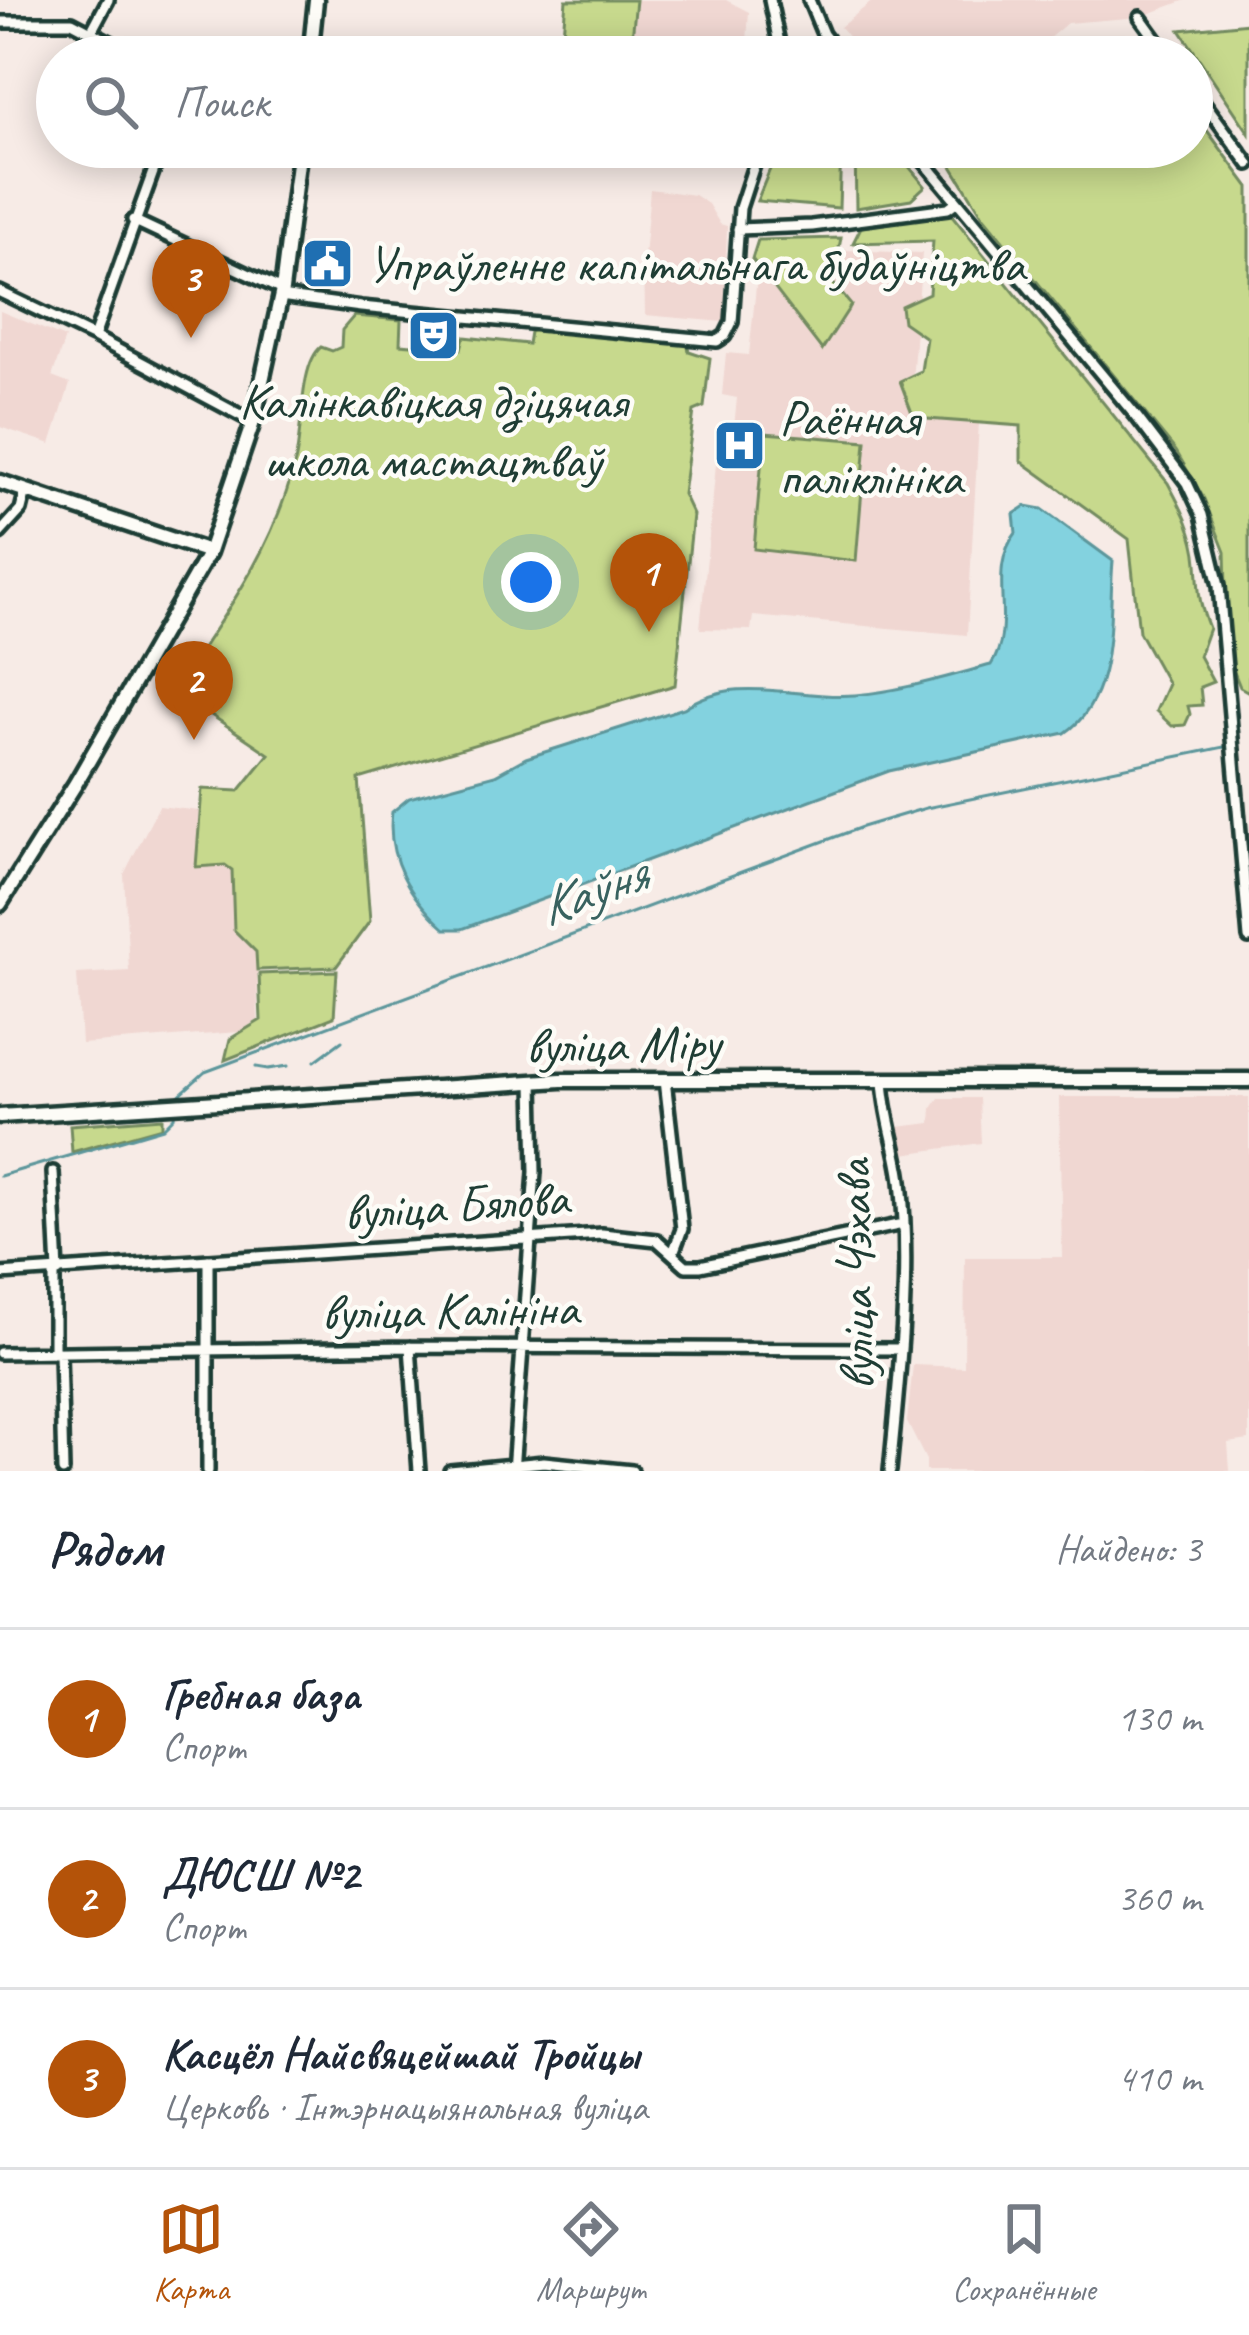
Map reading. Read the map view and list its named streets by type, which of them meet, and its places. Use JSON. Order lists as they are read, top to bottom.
{
  "streets": {
    "main road": ["вуліца Міру"],
    "street": ["вуліца Бялова", "вуліца Чэхава", "вуліца Калініна"]
  },
  "crossings": [
    ["вуліца Міру", "вуліца Чэхава"],
    ["вуліца Бялова", "вуліца Чэхава"],
    ["вуліца Чэхава", "вуліца Калініна"]
  ],
  "water": ["Каўня"],
  "places": {
    "public building": ["Упраўленне капітальнага будаўніцтва"],
    "theatre": ["Калінкавіцкая дзіцячая школа мастацтваў"],
    "hospital": ["Раённая паліклініка"]
  },
  "page": {
    "search": "Поиск",
    "pins": ["3", "1", "2"],
    "heading": ["Рядом", "Найдено: 3"],
    "list": [
      {
        "mark": "1",
        "name": "Гребная база",
        "note": "Спорт",
        "value": "130 m"
      },
      {
        "mark": "2",
        "name": "ДЮСШ №2",
        "note": "Спорт",
        "value": "360 m"
      },
      {
        "mark": "3",
        "name": "Касцёл Найсвяцейшай Тройцы",
        "note": "Церковь · Інтэрнацыянальная вуліца",
        "value": "410 m"
      }
    ],
    "nav": ["Карта", "Маршрут", "Сохранённые"]
  }
}
